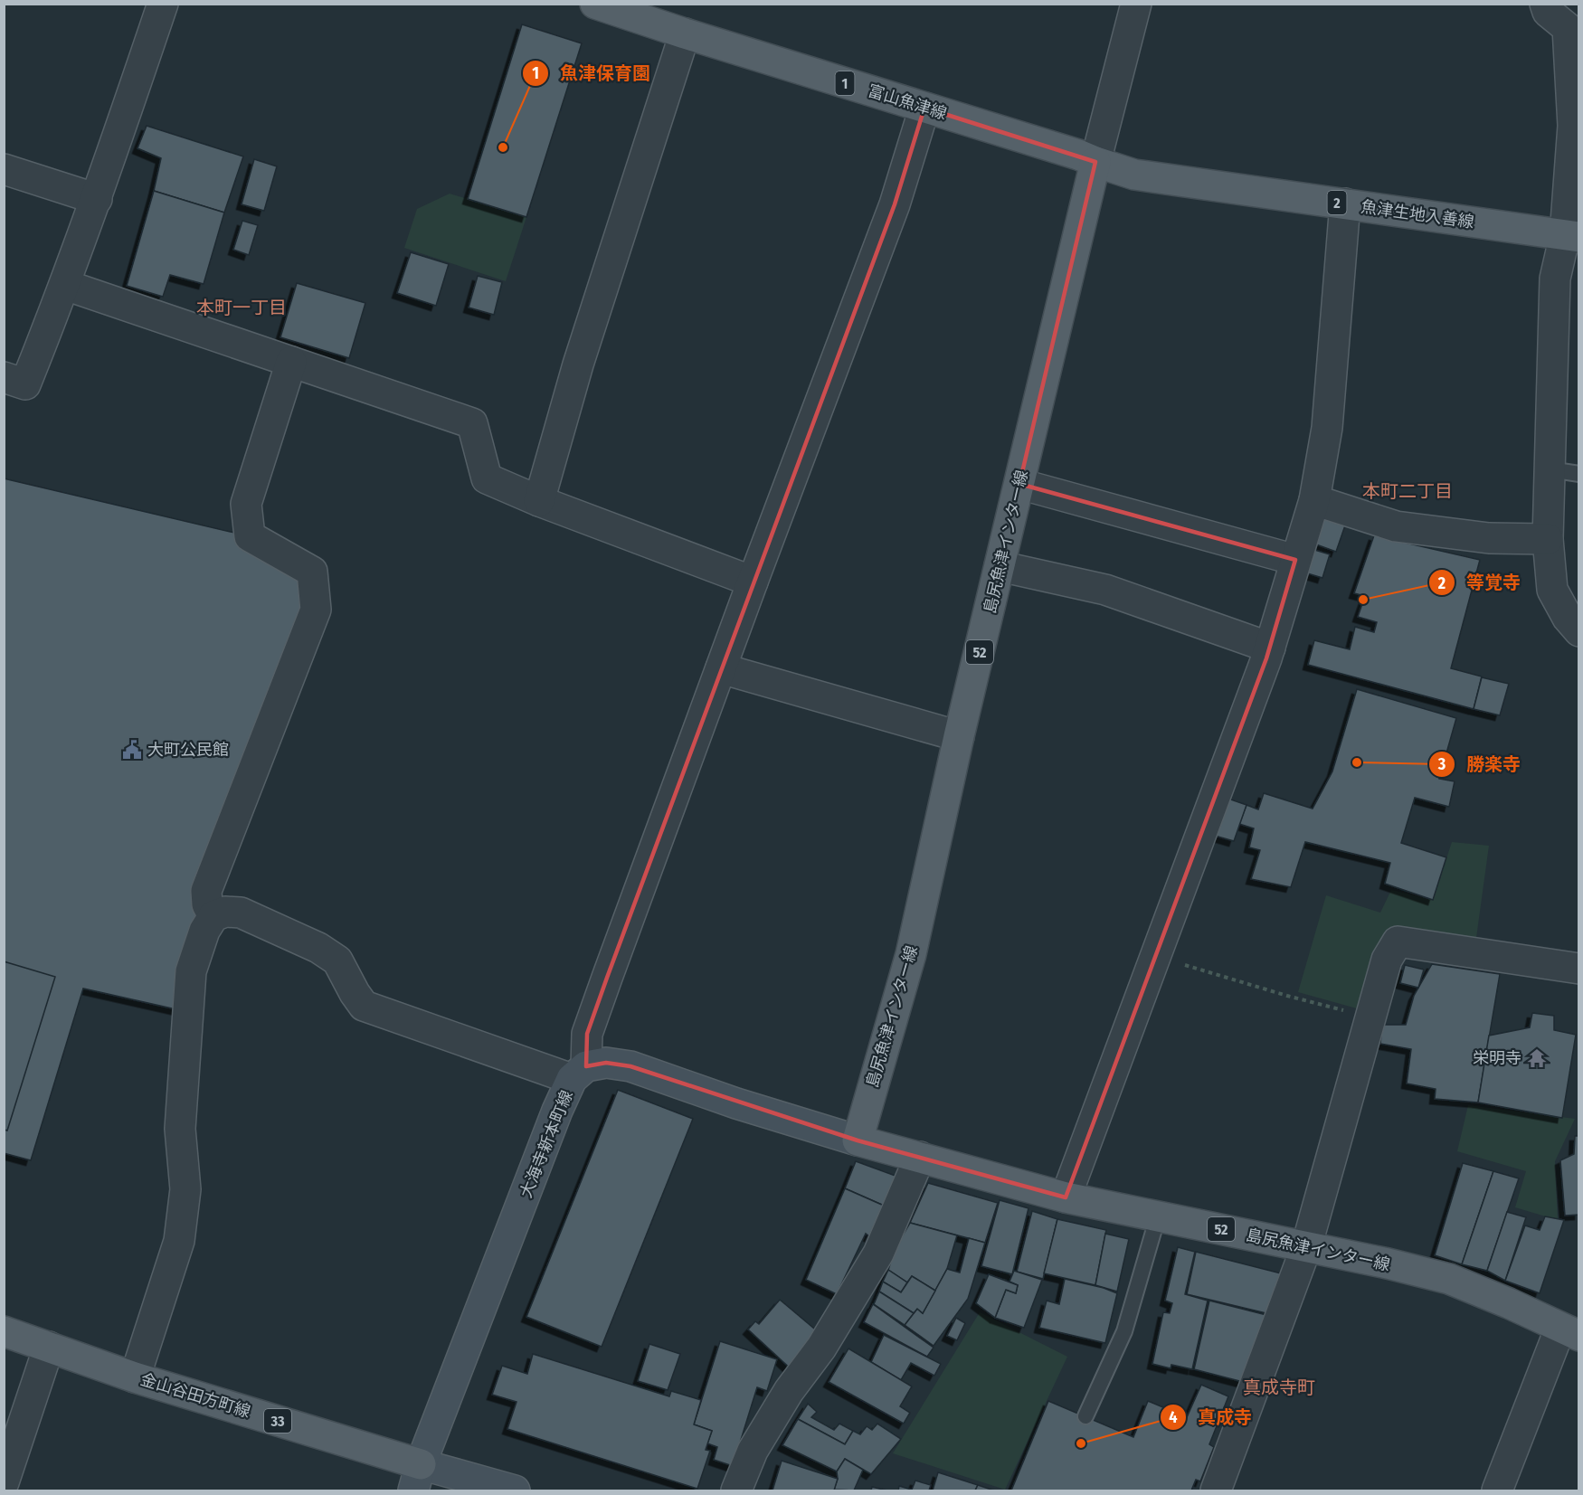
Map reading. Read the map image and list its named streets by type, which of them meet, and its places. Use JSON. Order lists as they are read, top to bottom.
{
  "streets": {
    "main road": [
      "1",
      "富山魚津線",
      "2",
      "魚津生地入善線",
      "島尻魚津インター線",
      "52",
      "大海寺新本町線",
      "金山谷田方町線",
      "33"
    ]
  },
  "crossings": [
    ["富山魚津線", "魚津生地入善線"],
    ["富山魚津線", "島尻魚津インター線"],
    ["魚津生地入善線", "島尻魚津インター線"],
    ["大海寺新本町線", "金山谷田方町線"]
  ],
  "districts": ["本町一丁目", "本町二丁目", "真成寺町"],
  "places": {
    "other": [
      "魚津保育園",
      "等覚寺",
      "勝楽寺",
      "真成寺"
    ],
    "public building": ["大町公民館"],
    "temple": ["栄明寺"]
  }
}
